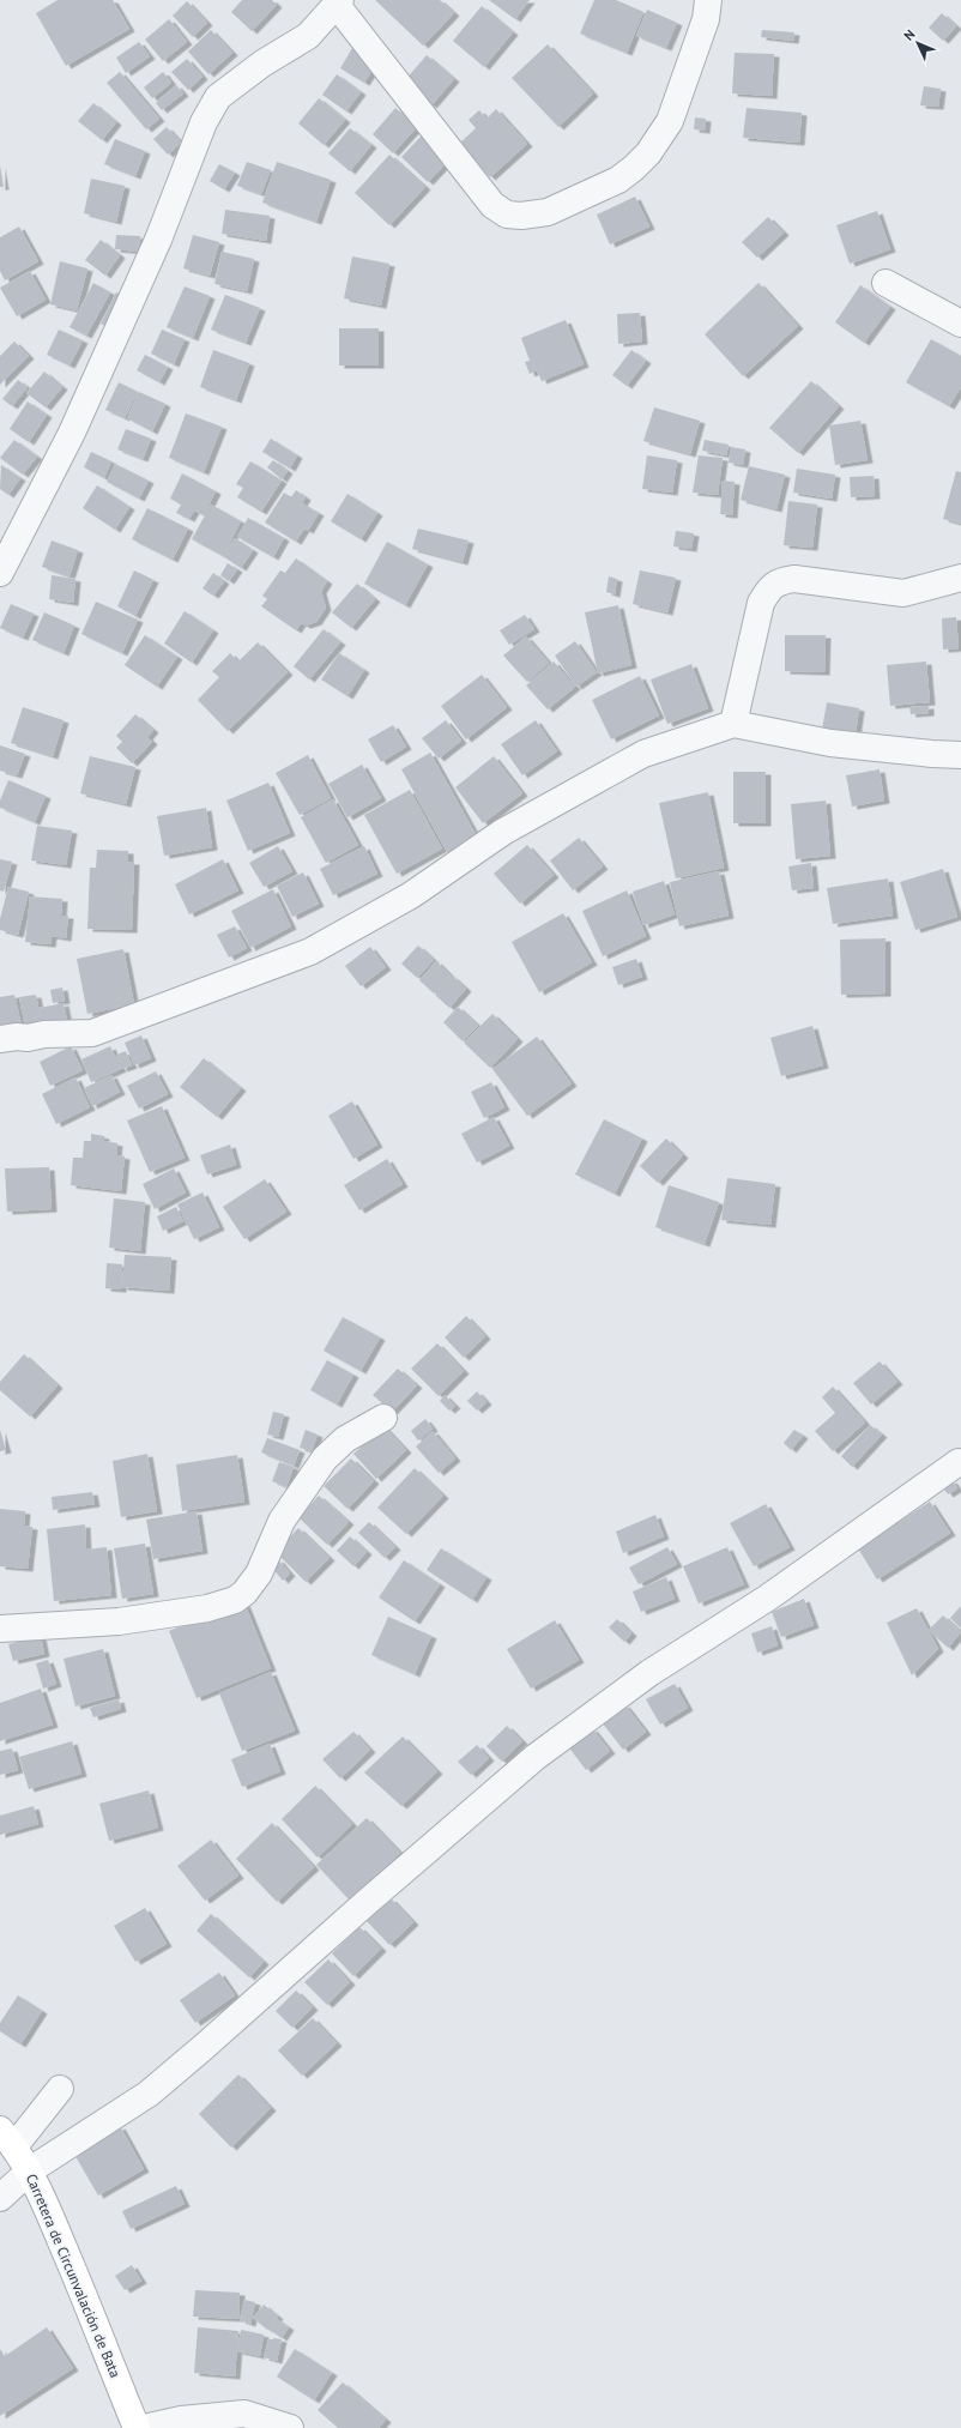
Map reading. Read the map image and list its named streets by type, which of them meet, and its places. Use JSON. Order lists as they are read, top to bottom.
{
  "streets": {
    "main road": ["Carretera de Circunvalación de Bata"]
  },
  "north": "top left"
}
